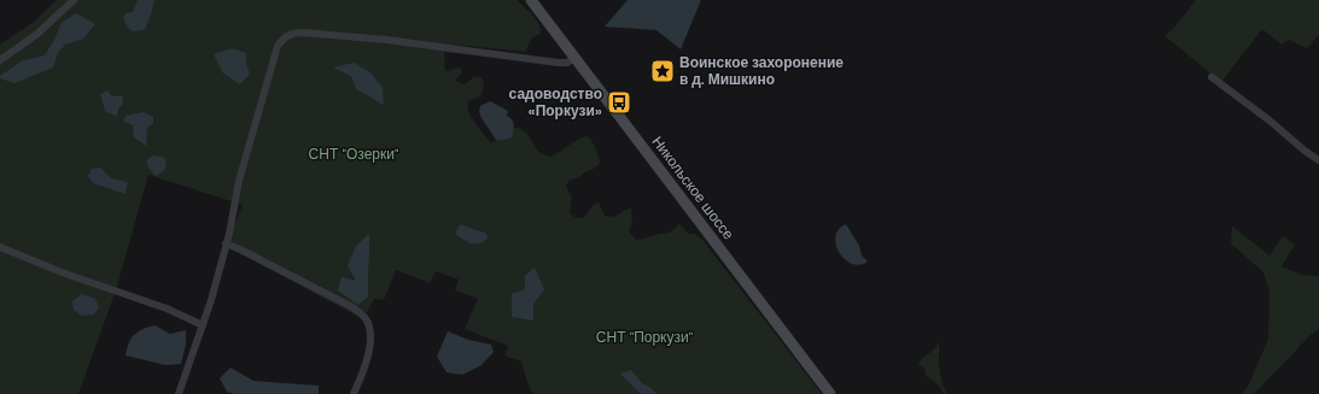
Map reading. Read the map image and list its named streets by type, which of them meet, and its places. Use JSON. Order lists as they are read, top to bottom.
{
  "streets": {
    "main road": ["Никольское шоссе"]
  },
  "parks": ["СНТ \"Озерки\"", "СНТ \"Поркузи\""],
  "places": {
    "place": ["Воинское захоронение в д. Мишкино"],
    "bus stop": ["садоводство «Поркузи»"]
  }
}
